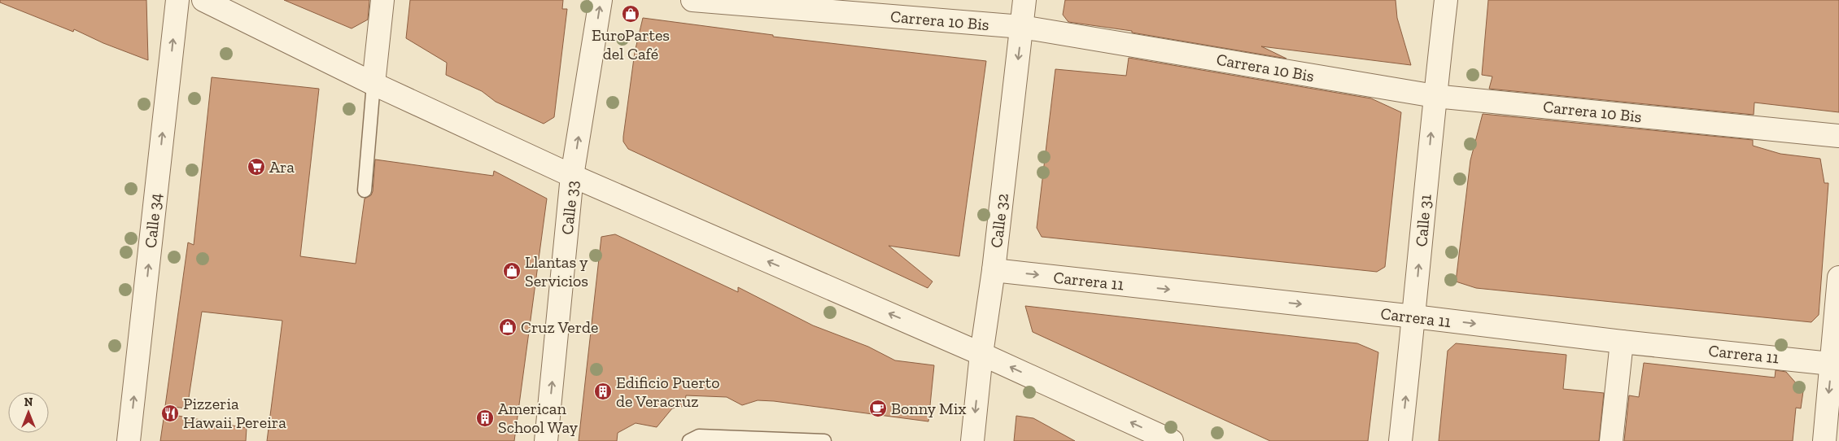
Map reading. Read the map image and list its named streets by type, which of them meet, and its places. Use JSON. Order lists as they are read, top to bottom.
{
  "streets": {
    "street": [
      "Carrera 10 Bis",
      "Calle 33",
      "Calle 34",
      "Calle 32",
      "Calle 31",
      "Carrera 11"
    ]
  },
  "crossings": [
    ["Carrera 10 Bis", "Calle 32"],
    ["Carrera 10 Bis", "Calle 31"],
    ["Calle 32", "Carrera 11"],
    ["Calle 31", "Carrera 11"]
  ],
  "one_way": [
    "Calle 33",
    "Calle 34",
    "Calle 32",
    "Calle 31"
  ],
  "places": {
    "shop": ["EuroPartes del Café", "Llantas y Servicios", "Cruz Verde"],
    "supermarket": ["Ara"],
    "building": ["Edificio Puerto de Veracruz", "American School Way"],
    "cafe": ["Bonny Mix"],
    "restaurant": ["Pizzeria Hawaii Pereira"]
  },
  "north": "top"
}
